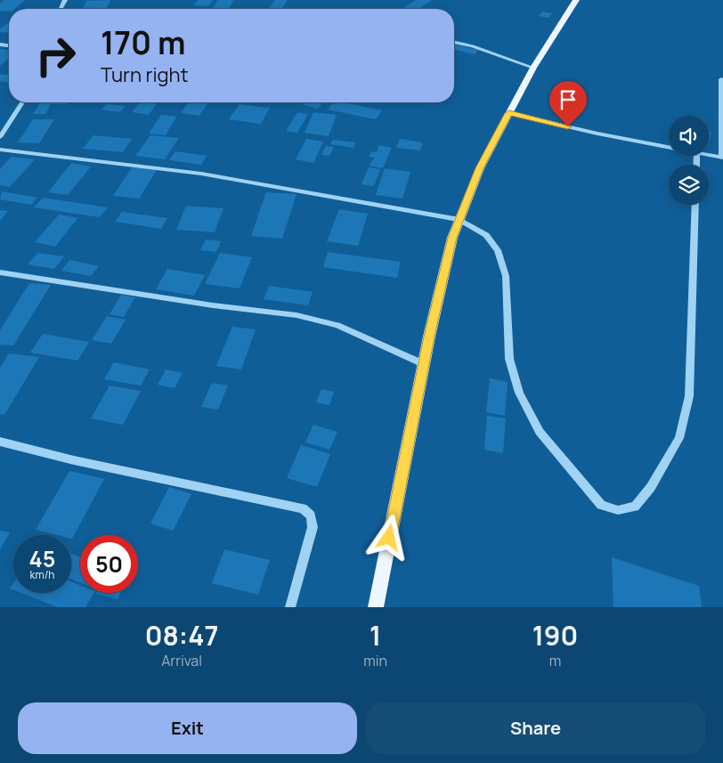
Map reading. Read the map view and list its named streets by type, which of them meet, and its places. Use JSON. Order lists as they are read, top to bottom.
{
  "page": {
    "turn": ["170 m", "Turn right"],
    "speed": "45 km/h",
    "limit": "50",
    "eta": [
      "08:47",
      "Arrival",
      "1",
      "min",
      "190",
      "m"
    ],
    "buttons": ["Exit", "Share"]
  }
}
